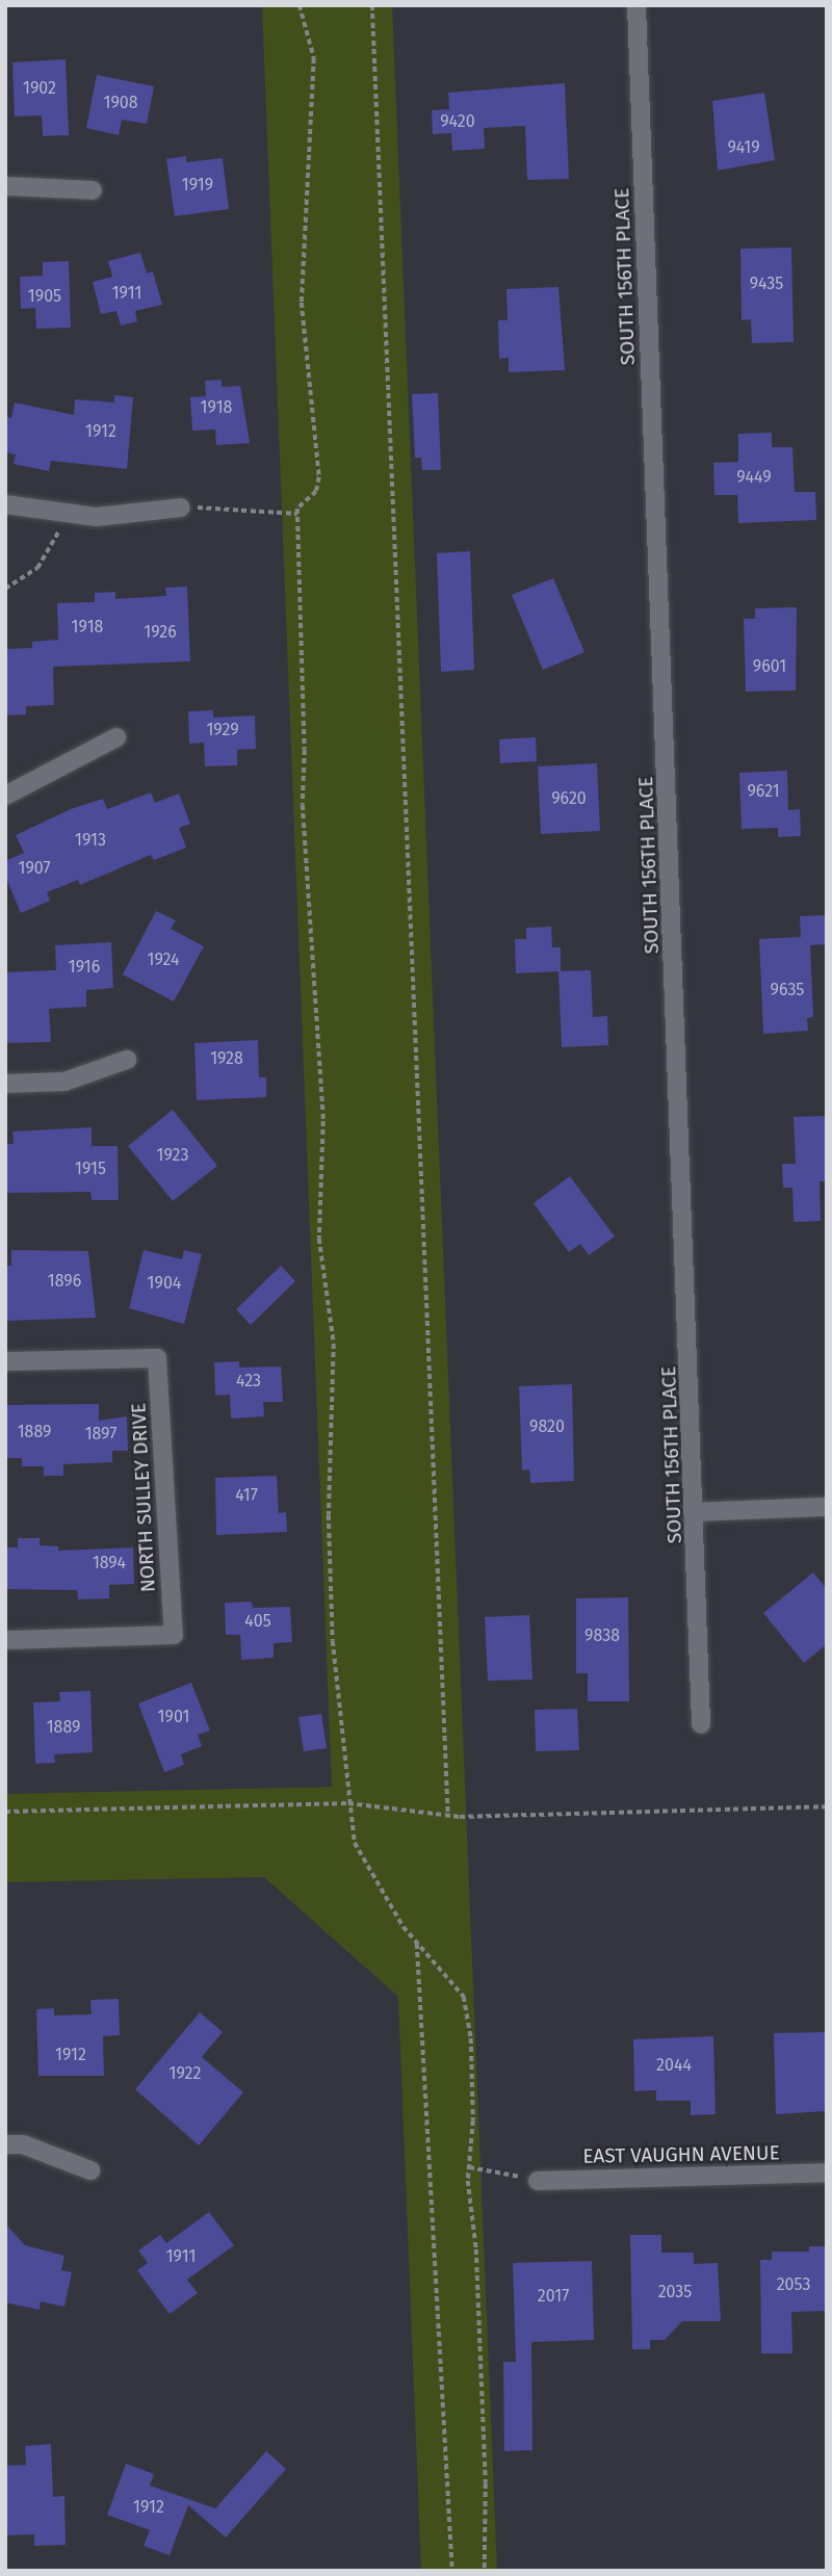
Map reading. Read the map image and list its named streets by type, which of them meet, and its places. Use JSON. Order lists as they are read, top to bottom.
{
  "streets": {
    "street": ["SOUTH 156TH PLACE", "NORTH SULLEY DRIVE", "EAST VAUGHN AVENUE"]
  },
  "house_numbers": [
    "1902",
    "1908",
    "9420",
    "9419",
    "1919",
    "9435",
    "1911",
    "1905",
    "1918",
    "1912",
    "9449",
    "1918",
    "1926",
    "9601",
    "1929",
    "9621",
    "9620",
    "1913",
    "1907",
    "1924",
    "1916",
    "9635",
    "1928",
    "1923",
    "1915",
    "1896",
    "1904",
    "423",
    "9820",
    "1889",
    "1897",
    "417",
    "1894",
    "405",
    "9838",
    "1901",
    "1889",
    "1912",
    "2044",
    "1922",
    "1911",
    "2053",
    "2035",
    "2017",
    "1912"
  ]
}
